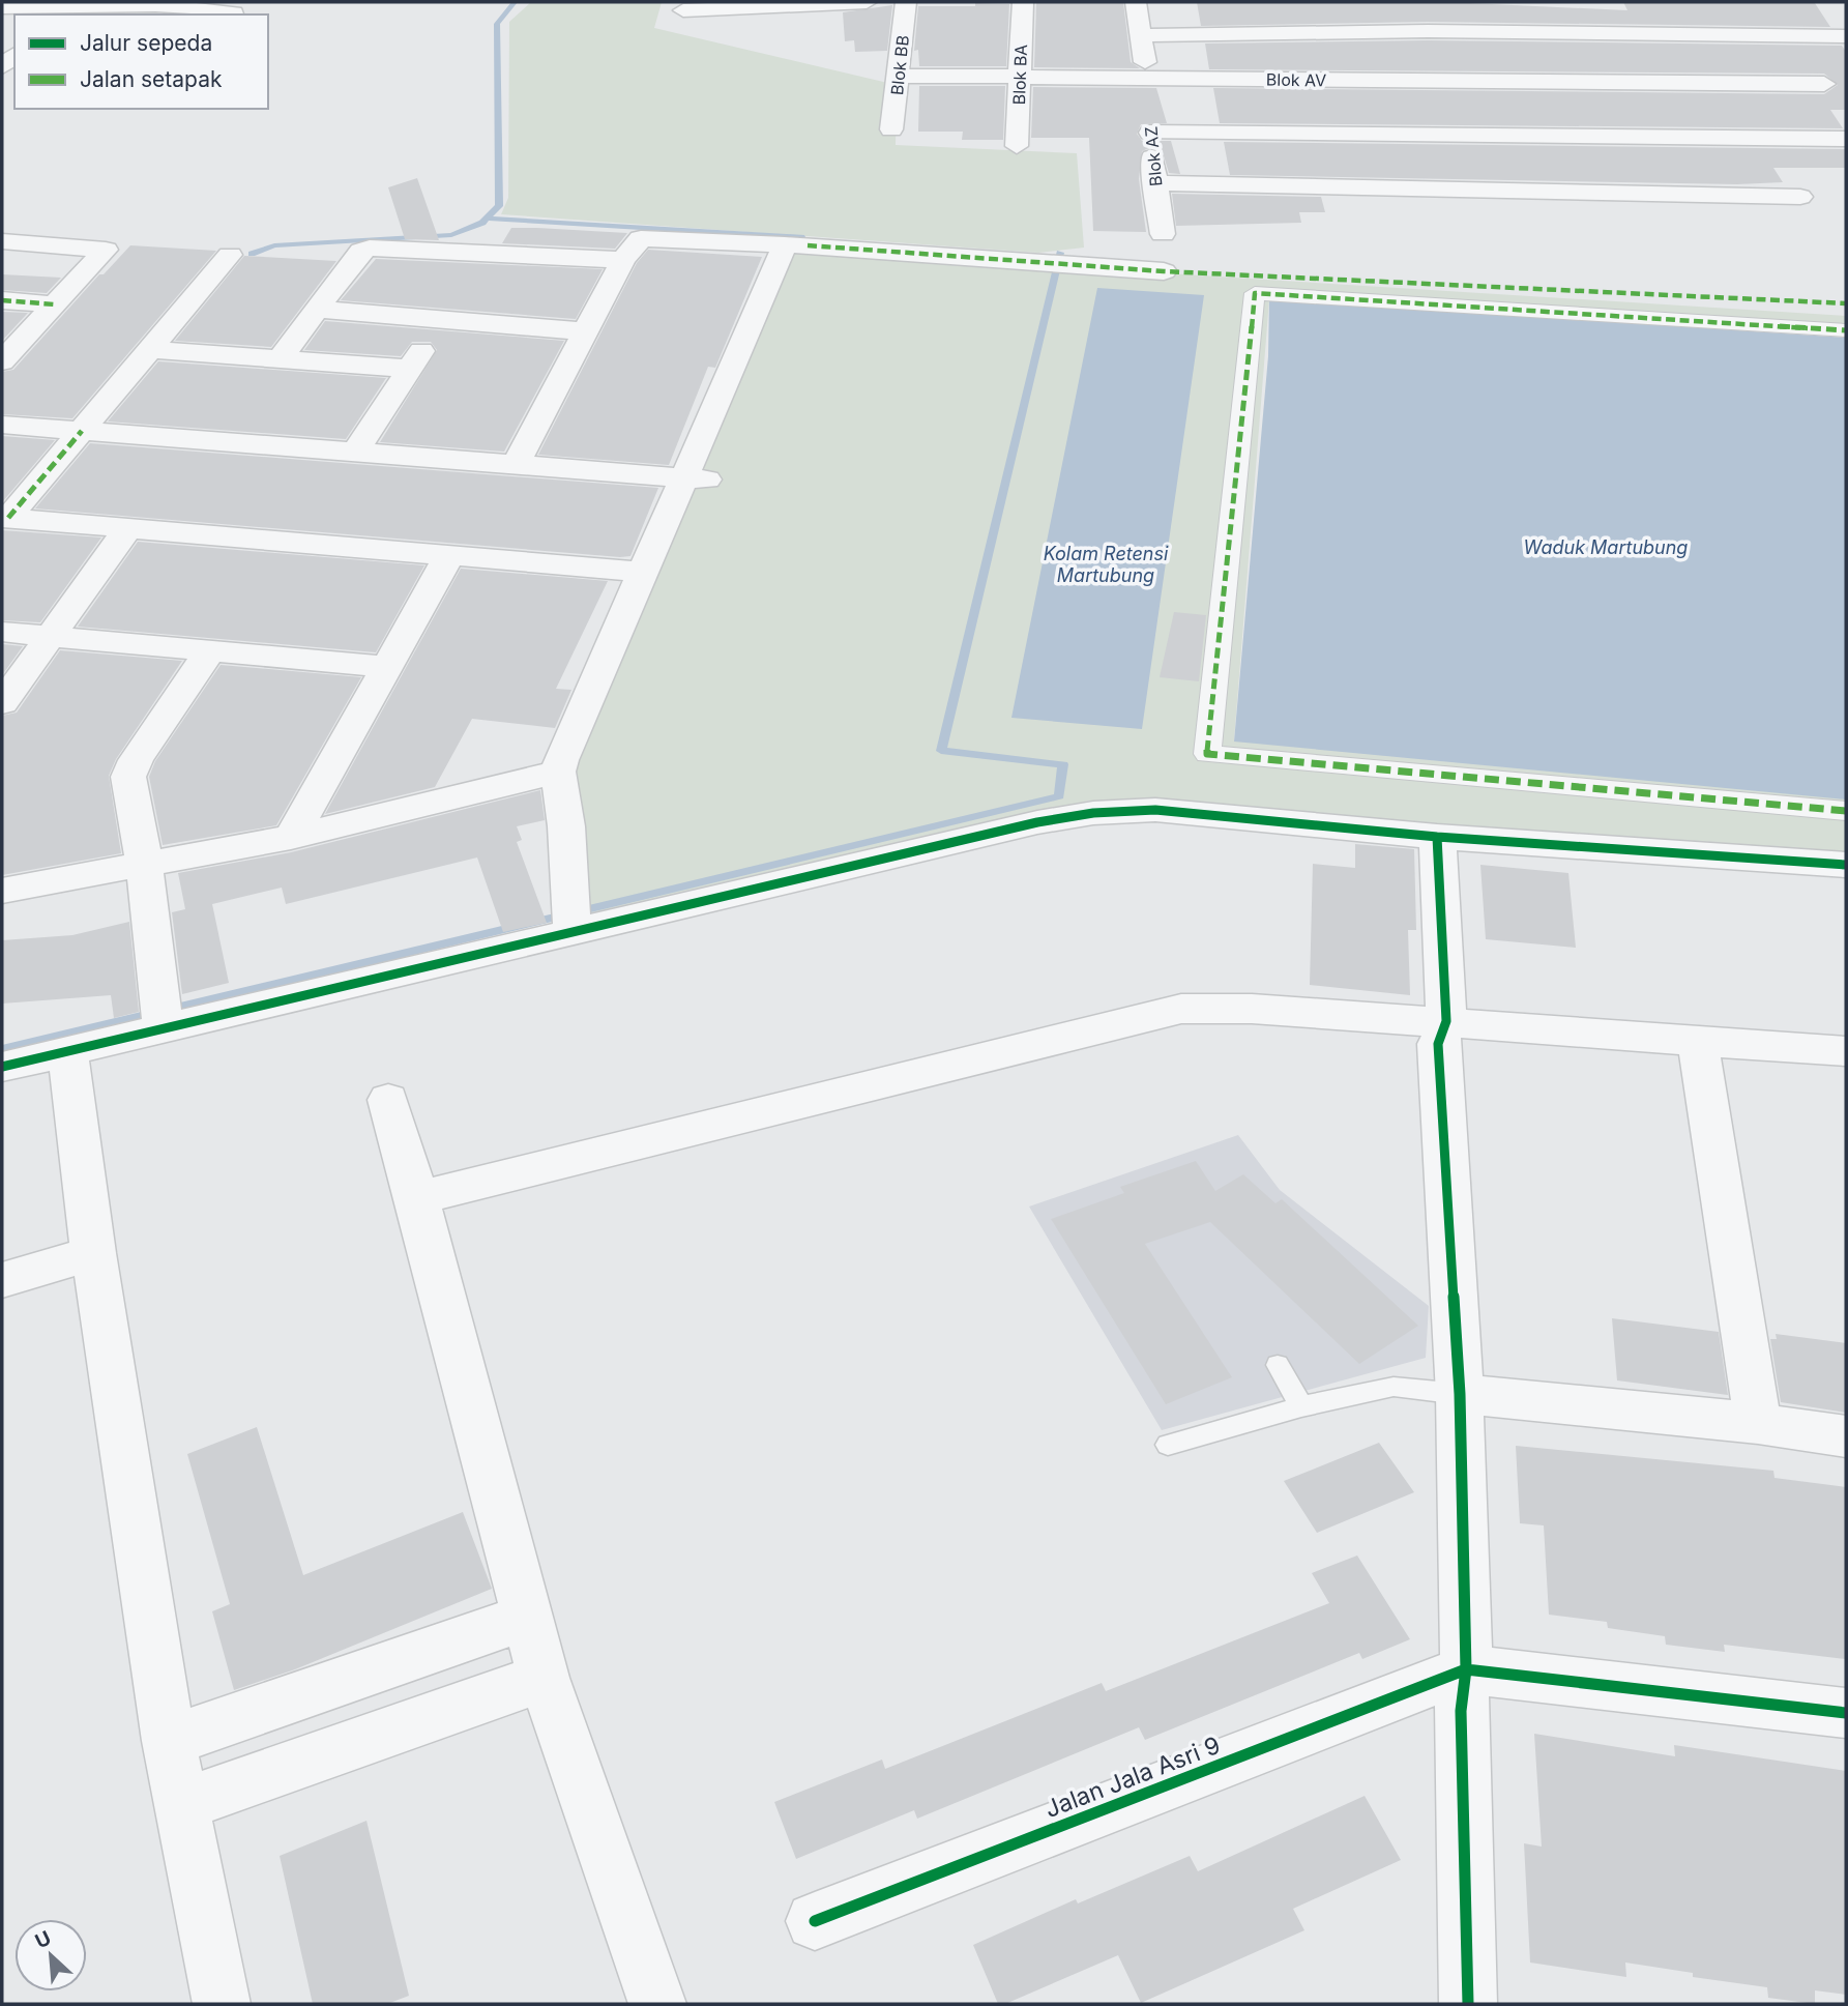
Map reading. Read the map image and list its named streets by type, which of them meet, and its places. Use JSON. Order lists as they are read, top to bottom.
{
  "streets": {
    "street": [
      "Blok BB",
      "Blok BA",
      "Blok AV",
      "Blok AZ",
      "Jalan Jala Asri 9"
    ]
  },
  "crossings": [
    ["Blok BB", "Blok AV"],
    ["Blok BA", "Blok AV"],
    ["Blok AV", "Blok AZ"]
  ],
  "water": ["Waduk Martubung", "Kolam Retensi Martubung"],
  "legend": ["Jalur sepeda", "Jalan setapak"],
  "north": "top left"
}
